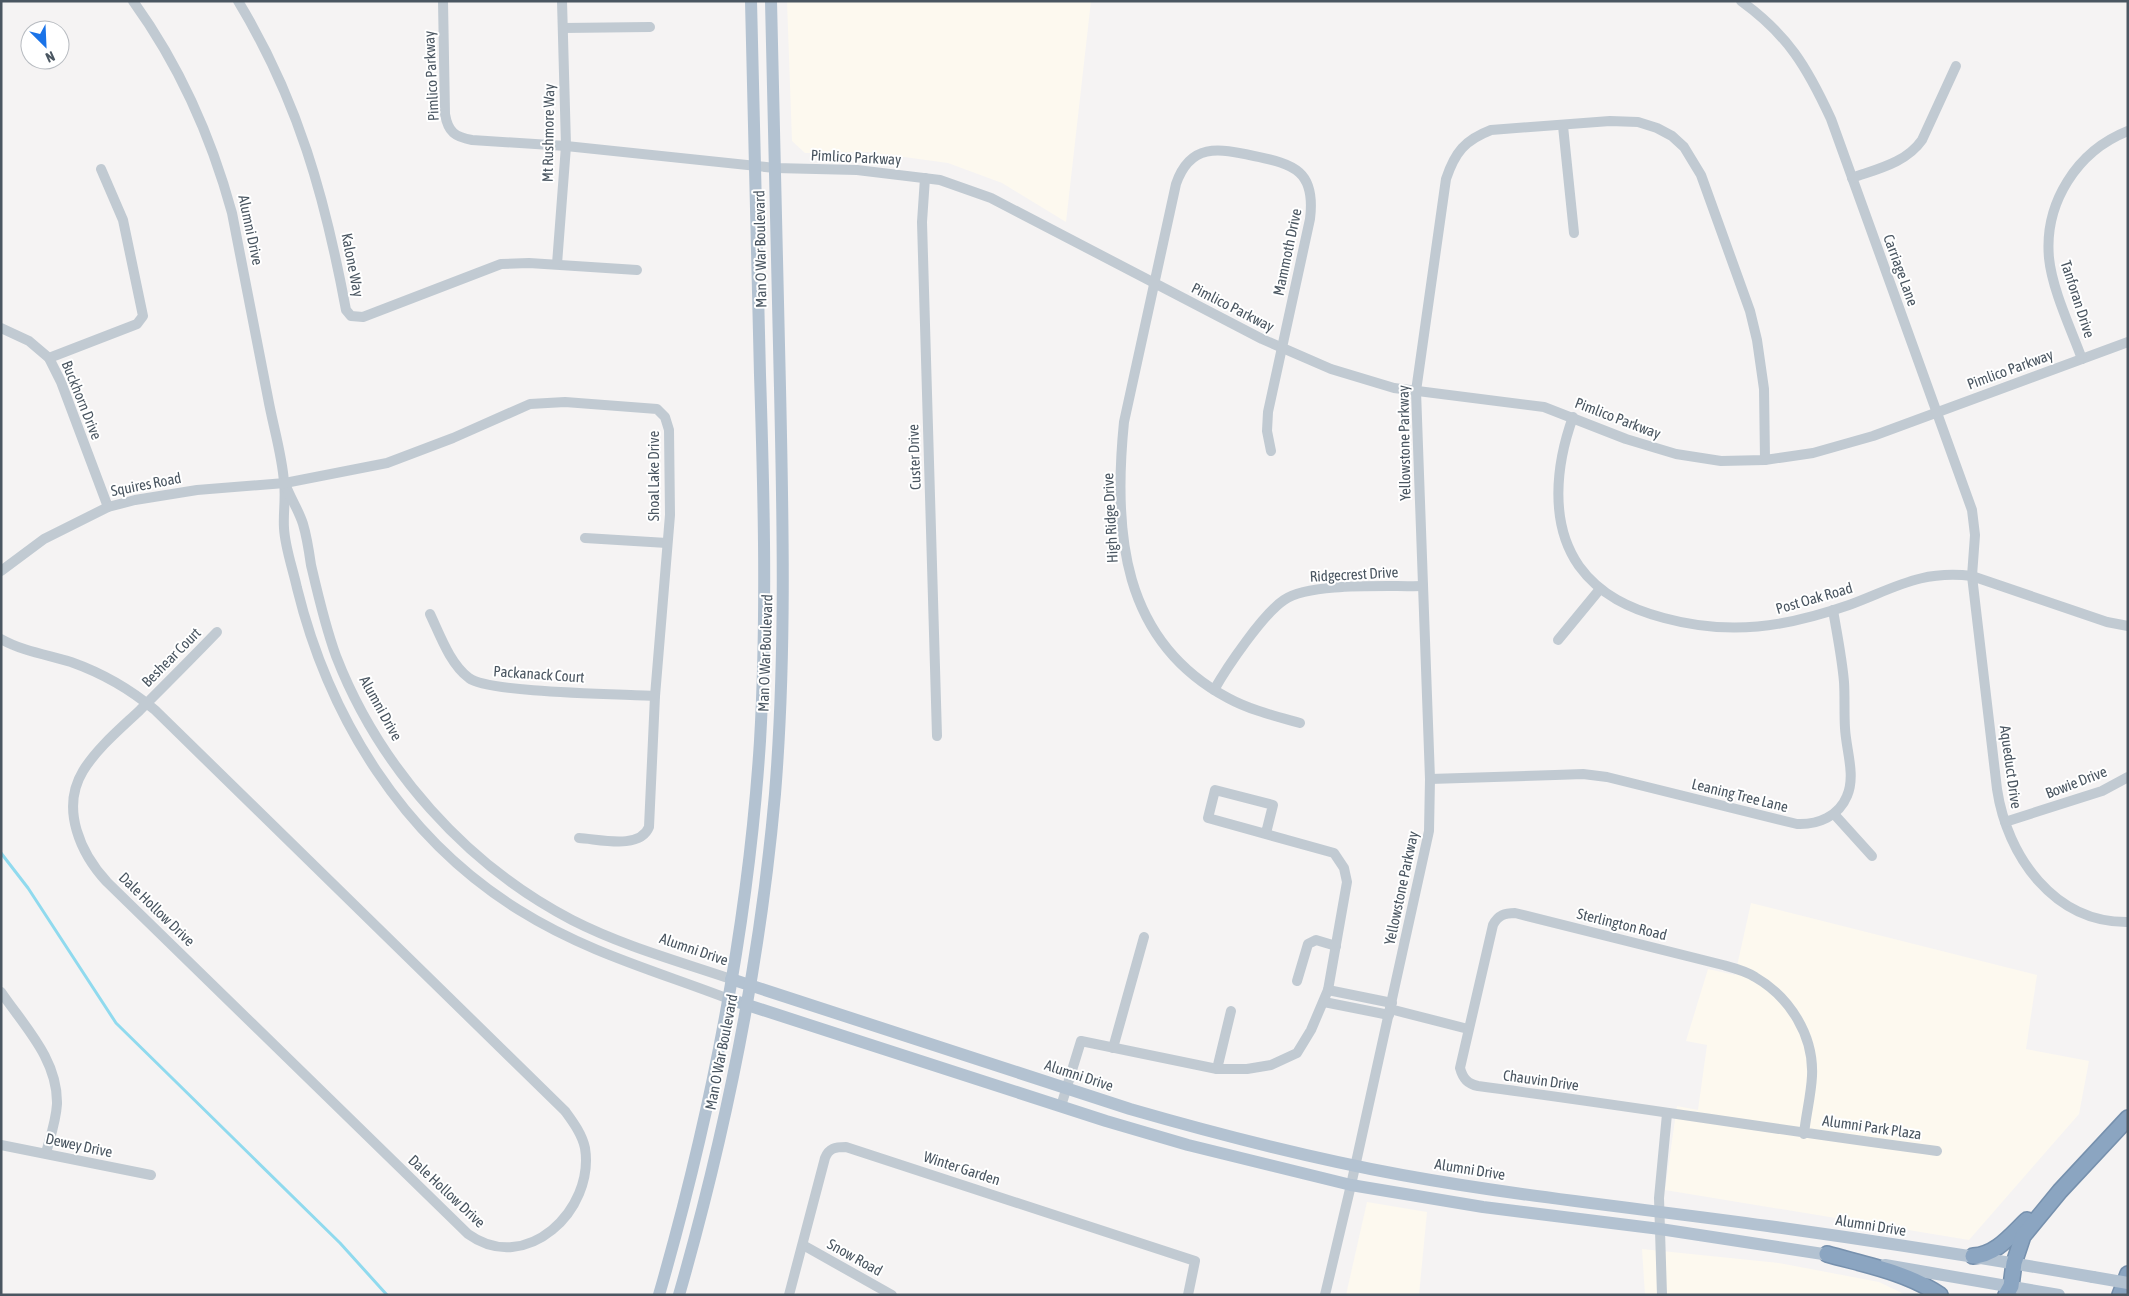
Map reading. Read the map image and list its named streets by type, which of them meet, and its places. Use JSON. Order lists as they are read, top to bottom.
{
  "streets": {
    "main road": ["Alumni Drive", "Man O War Boulevard"],
    "street": [
      "Pimlico Parkway",
      "Mt Rushmore Way",
      "Mammoth Drive",
      "Kalone Way",
      "Carriage Lane",
      "Tanforan Drive",
      "Buckhorn Drive",
      "Yellowstone Parkway",
      "Custer Drive",
      "Shoal Lake Drive",
      "Squires Road",
      "High Ridge Drive",
      "Ridgecrest Drive",
      "Post Oak Road",
      "Beshear Court",
      "Packanack Court",
      "Aqueduct Drive",
      "Bowie Drive",
      "Leaning Tree Lane",
      "Dale Hollow Drive",
      "Sterlington Road",
      "Chauvin Drive",
      "Alumni Park Plaza",
      "Dewey Drive",
      "Winter Garden",
      "Snow Road"
    ]
  },
  "crossings": [
    ["Pimlico Parkway", "Mt Rushmore Way"],
    ["Pimlico Parkway", "Man O War Boulevard"],
    ["Pimlico Parkway", "Mammoth Drive"],
    ["Pimlico Parkway", "Carriage Lane"],
    ["Pimlico Parkway", "Tanforan Drive"],
    ["Pimlico Parkway", "Yellowstone Parkway"],
    ["Pimlico Parkway", "Custer Drive"],
    ["Pimlico Parkway", "High Ridge Drive"],
    ["Pimlico Parkway", "Post Oak Road"],
    ["Mt Rushmore Way", "Kalone Way"],
    ["Alumni Drive", "Man O War Boulevard"],
    ["Alumni Drive", "Yellowstone Parkway"],
    ["Alumni Drive", "Shoal Lake Drive"],
    ["Alumni Drive", "Squires Road"],
    ["Mammoth Drive", "High Ridge Drive"],
    ["Carriage Lane", "Post Oak Road"],
    ["Carriage Lane", "Aqueduct Drive"],
    ["Buckhorn Drive", "Squires Road"],
    ["Yellowstone Parkway", "Ridgecrest Drive"],
    ["Yellowstone Parkway", "Leaning Tree Lane"],
    ["Shoal Lake Drive", "Squires Road"],
    ["Shoal Lake Drive", "Packanack Court"],
    ["High Ridge Drive", "Ridgecrest Drive"],
    ["Post Oak Road", "Aqueduct Drive"],
    ["Beshear Court", "Dale Hollow Drive"],
    ["Aqueduct Drive", "Bowie Drive"],
    ["Sterlington Road", "Chauvin Drive"],
    ["Sterlington Road", "Alumni Park Plaza"],
    ["Chauvin Drive", "Alumni Park Plaza"],
    ["Winter Garden", "Snow Road"]
  ],
  "north": "bottom right"
}
